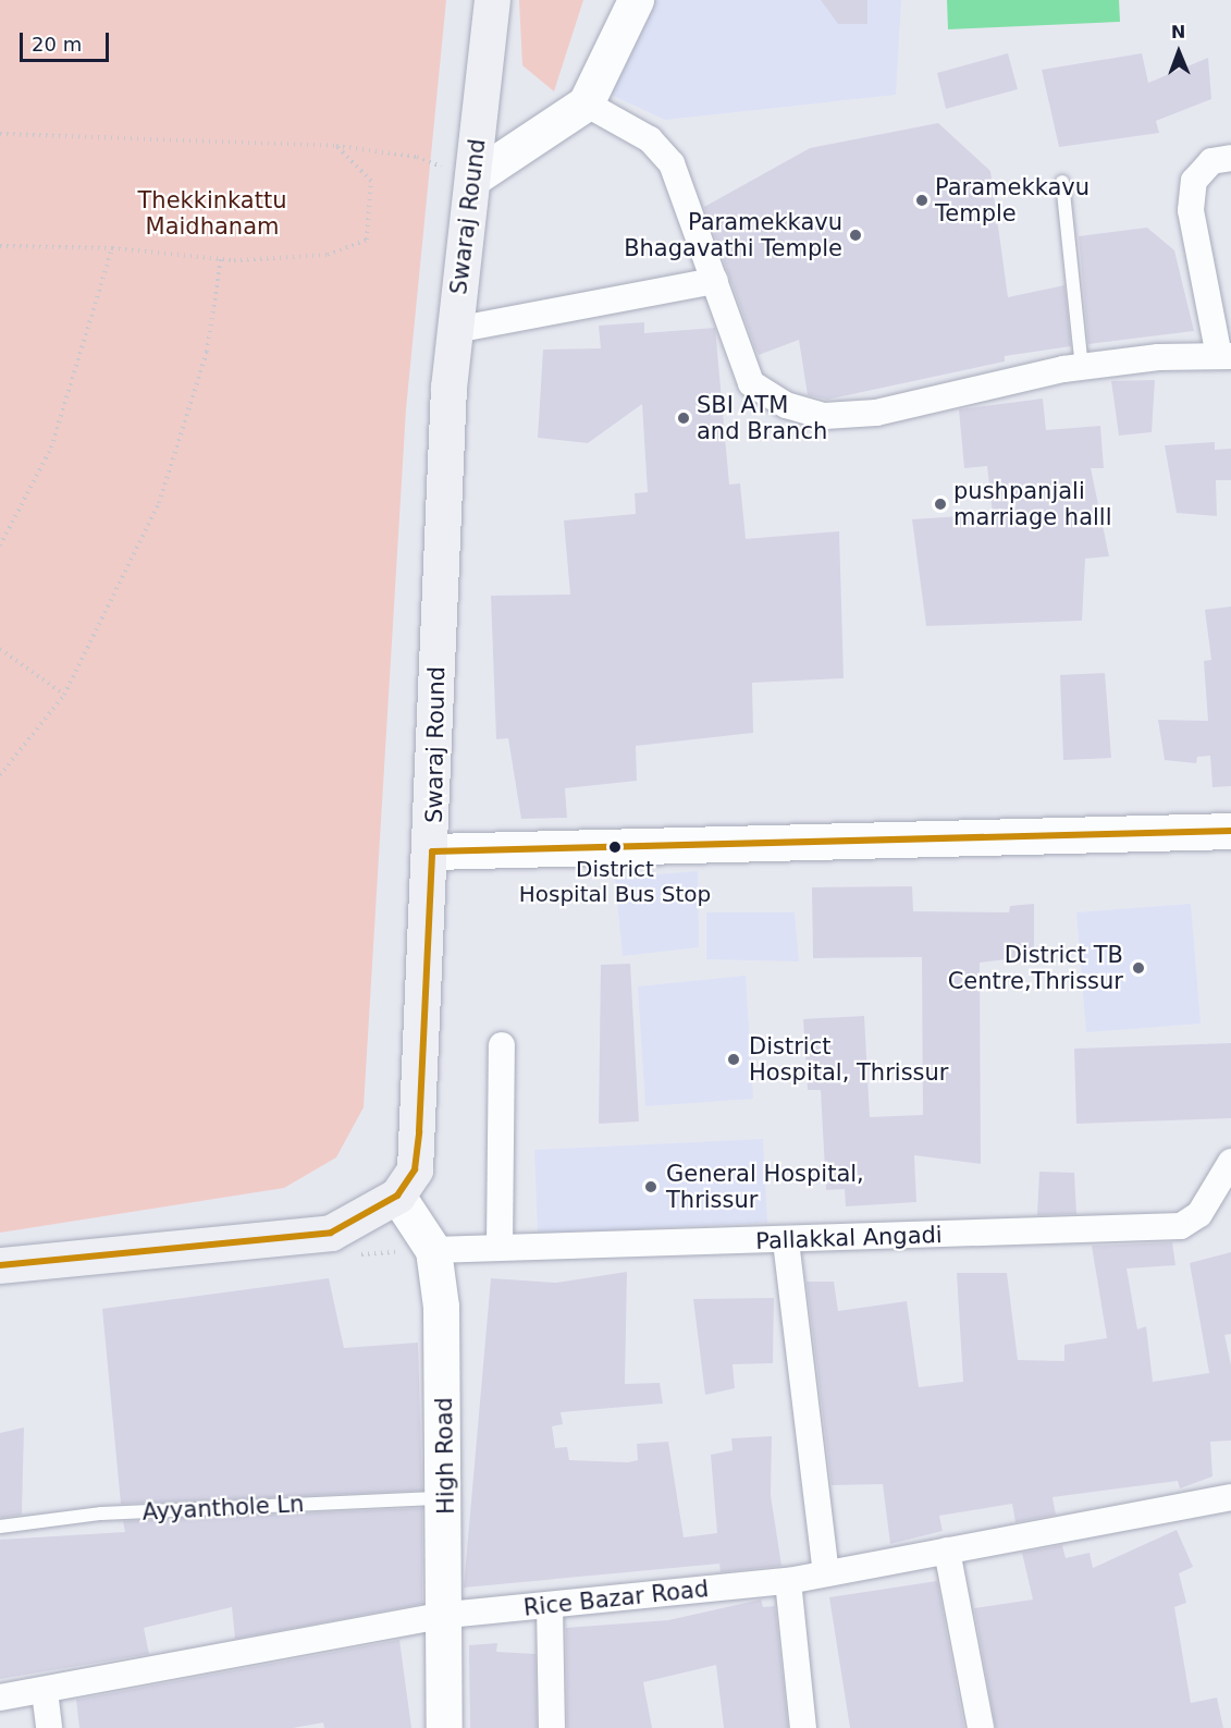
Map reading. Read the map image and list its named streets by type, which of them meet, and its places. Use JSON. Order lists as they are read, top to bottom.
{
  "streets": {
    "main road": ["Swaraj Round", "High Road"],
    "street": ["Pallakkal Angadi", "Rice Bazar Road"],
    "lane": ["Ayyanthole Ln"]
  },
  "crossings": [
    ["Swaraj Round", "High Road"],
    ["Pallakkal Angadi", "High Road"],
    ["High Road", "Ayyanthole Ln"],
    ["High Road", "Rice Bazar Road"]
  ],
  "parks": ["Thekkinkattu Maidhanam"],
  "places": [
    "Paramekkavu Temple",
    "Paramekkavu Bhagavathi Temple",
    "SBI ATM and Branch",
    "pushpanjali marriage halll",
    "District Hospital Bus Stop",
    "District TB Centre,Thrissur",
    "District Hospital, Thrissur",
    "General Hospital, Thrissur"
  ],
  "scale_bar": "20 m",
  "north": "top"
}
